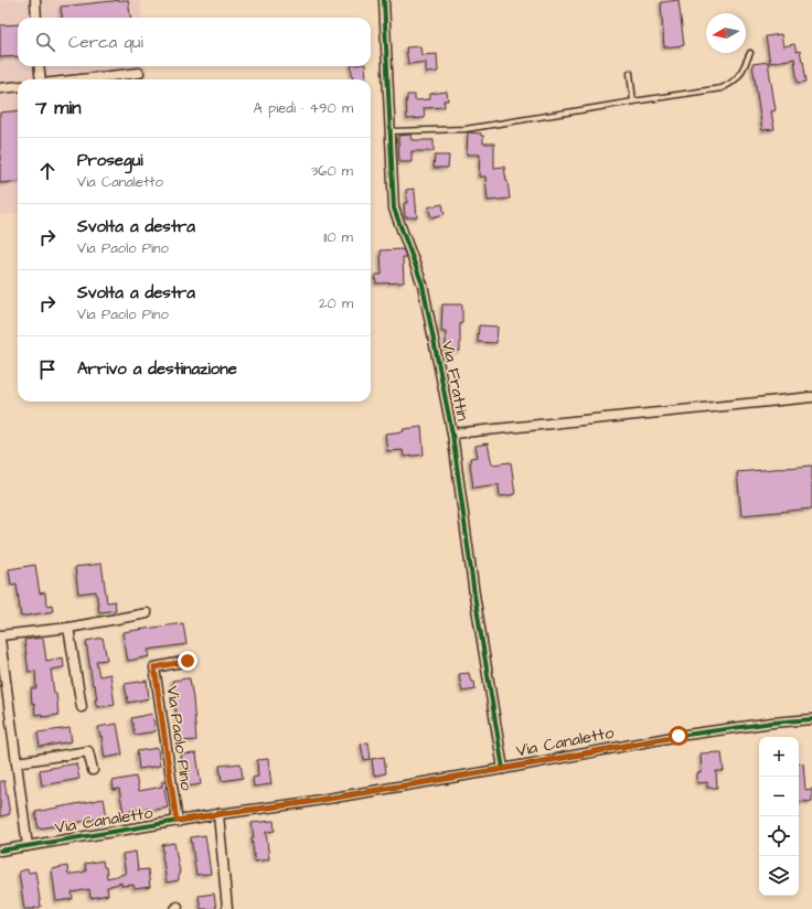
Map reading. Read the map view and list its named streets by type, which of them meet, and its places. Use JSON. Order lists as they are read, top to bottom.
{
  "streets": {
    "street": ["Via Frattin", "Via Paolo Pino", "Via Canaletto"]
  },
  "crossings": [
    ["Via Frattin", "Via Canaletto"],
    ["Via Paolo Pino", "Via Canaletto"]
  ],
  "north": "left",
  "page": {
    "search": "Cerca qui",
    "heading": ["7 min", "A piedi · 490 m"],
    "list": [
      ["Prosegui", "Via Canaletto", "360 m"],
      ["Svolta a destra", "Via Paolo Pino", "110 m"],
      ["Svolta a destra", "Via Paolo Pino", "20 m"],
      "Arrivo a destinazione"
    ],
    "map_buttons": ["+", "−"]
  }
}
